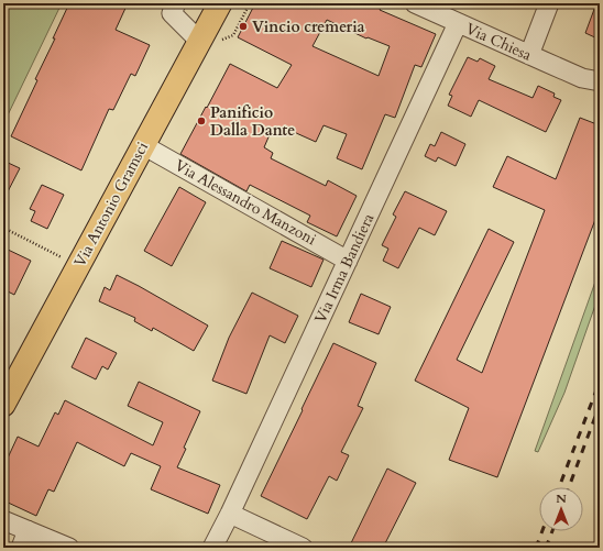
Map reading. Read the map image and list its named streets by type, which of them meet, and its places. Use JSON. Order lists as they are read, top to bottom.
{
  "streets": {
    "main road": ["Via Antonio Gramsci"],
    "street": ["Via Chiesa", "Via Alessandro Manzoni", "Via Irma Bandiera"]
  },
  "crossings": [
    ["Via Chiesa", "Via Irma Bandiera"],
    ["Via Alessandro Manzoni", "Via Antonio Gramsci"],
    ["Via Alessandro Manzoni", "Via Irma Bandiera"]
  ],
  "places": ["Vincio cremeria", "Panificio Dalla Dante"],
  "north": "top"
}
